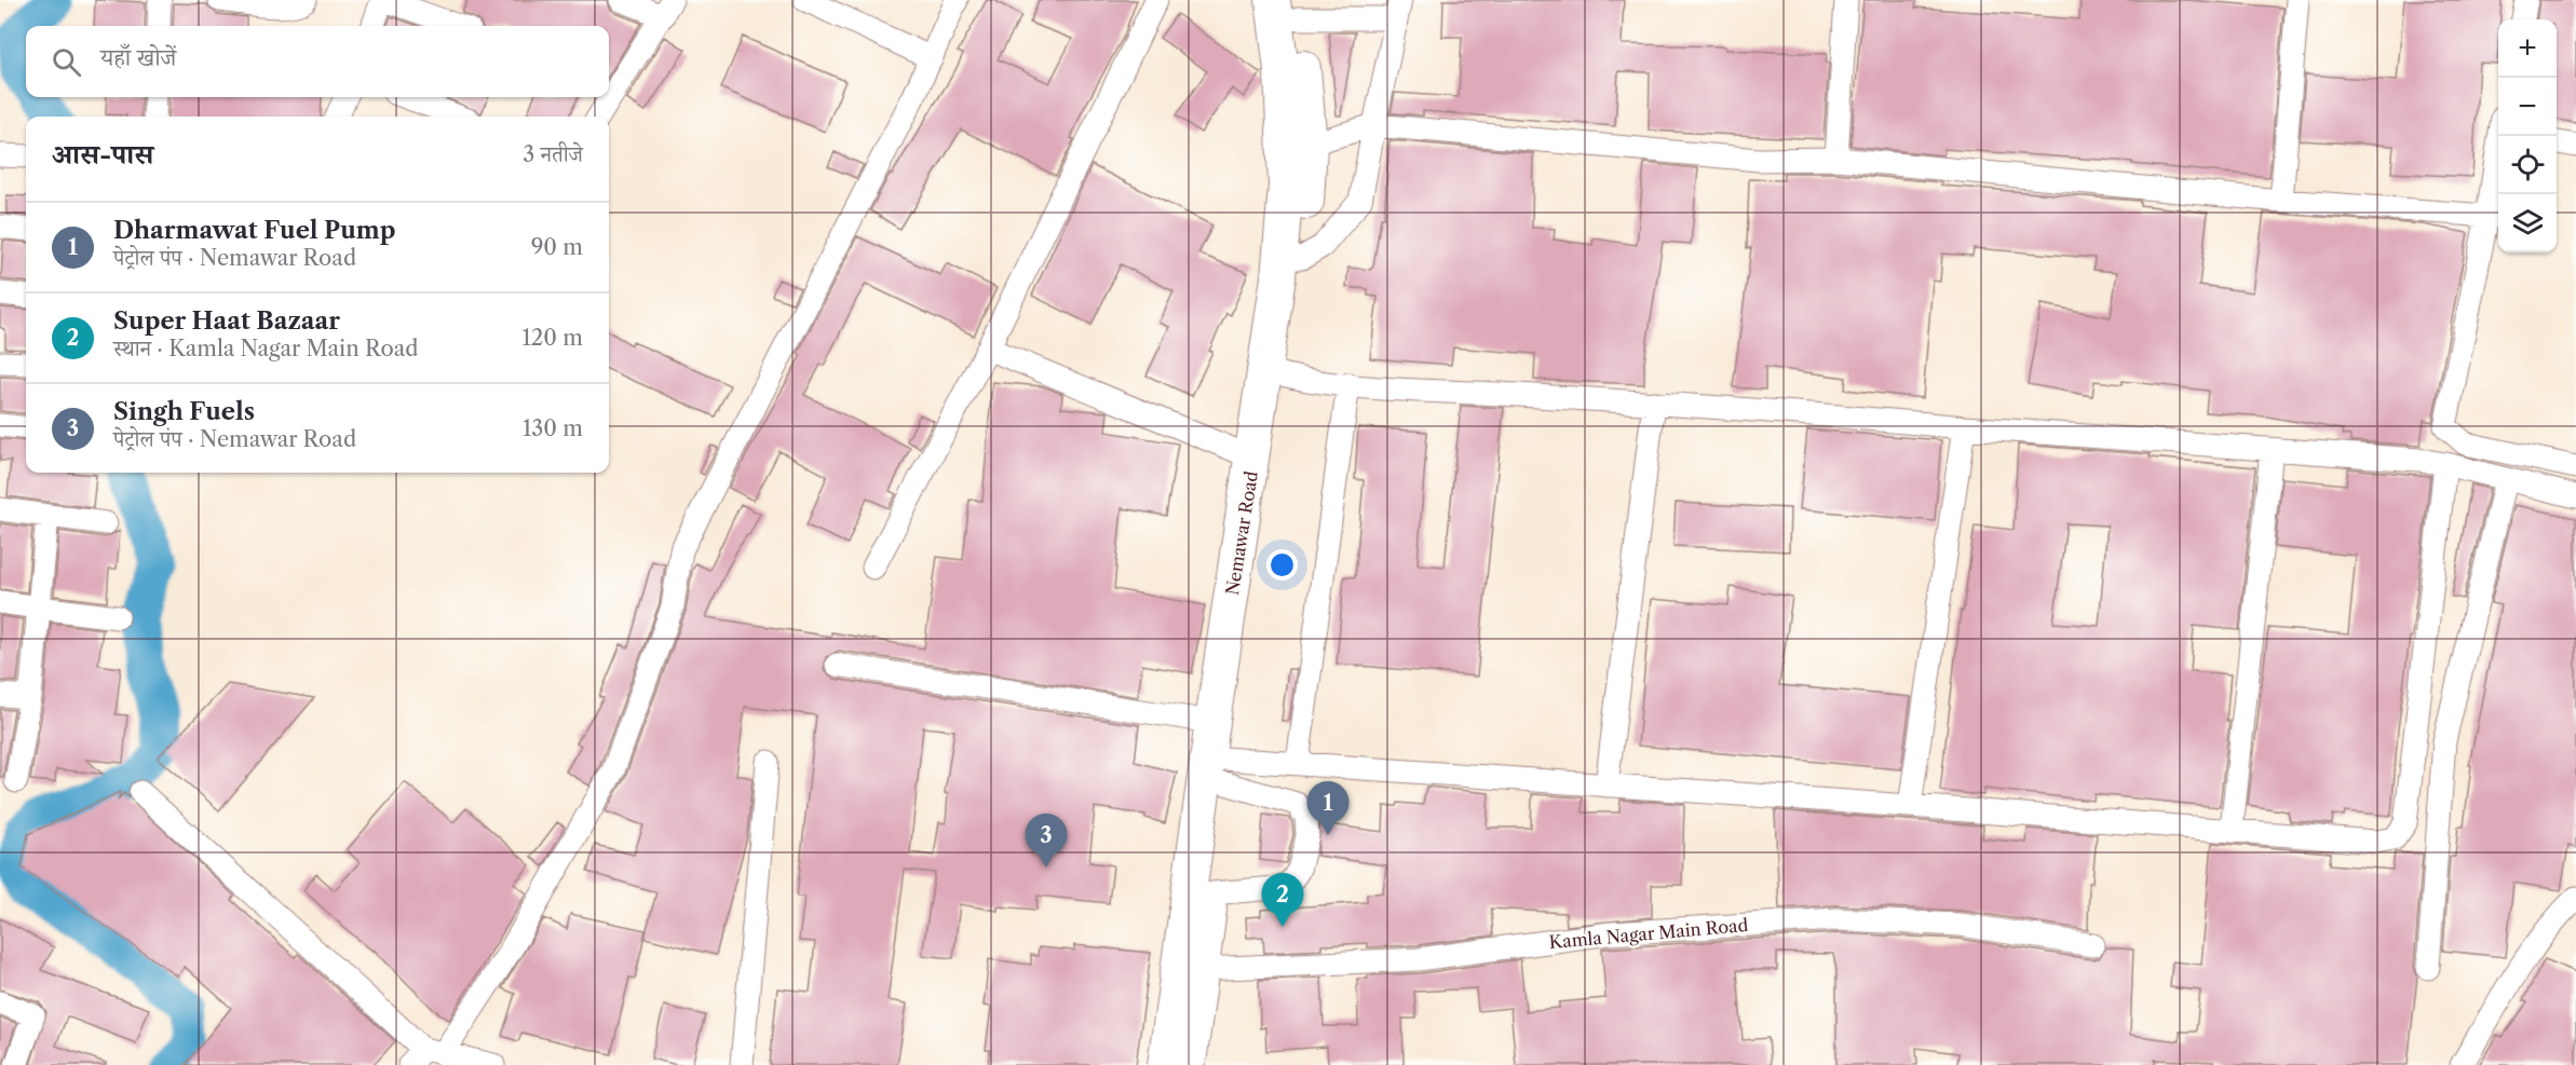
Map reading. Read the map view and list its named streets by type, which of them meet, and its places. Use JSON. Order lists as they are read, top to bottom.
{
  "streets": {
    "highway": ["Nemawar Road"],
    "street": ["Kamla Nagar Main Road"]
  },
  "crossings": [
    ["Nemawar Road", "Kamla Nagar Main Road"]
  ],
  "page": {
    "map_buttons": ["+", "−"],
    "search": "यहाँ खोजें",
    "heading": ["आस-पास", "3 नतीजे"],
    "list": [
      {
        "mark": "1",
        "name": "Dharmawat Fuel Pump",
        "note": "पेट्रोल पंप · Nemawar Road",
        "value": "90 m"
      },
      {
        "mark": "2",
        "name": "Super Haat Bazaar",
        "note": "स्थान · Kamla Nagar Main Road",
        "value": "120 m"
      },
      {
        "mark": "3",
        "name": "Singh Fuels",
        "note": "पेट्रोल पंप · Nemawar Road",
        "value": "130 m"
      }
    ],
    "pins": ["1", "3", "2"]
  }
}
